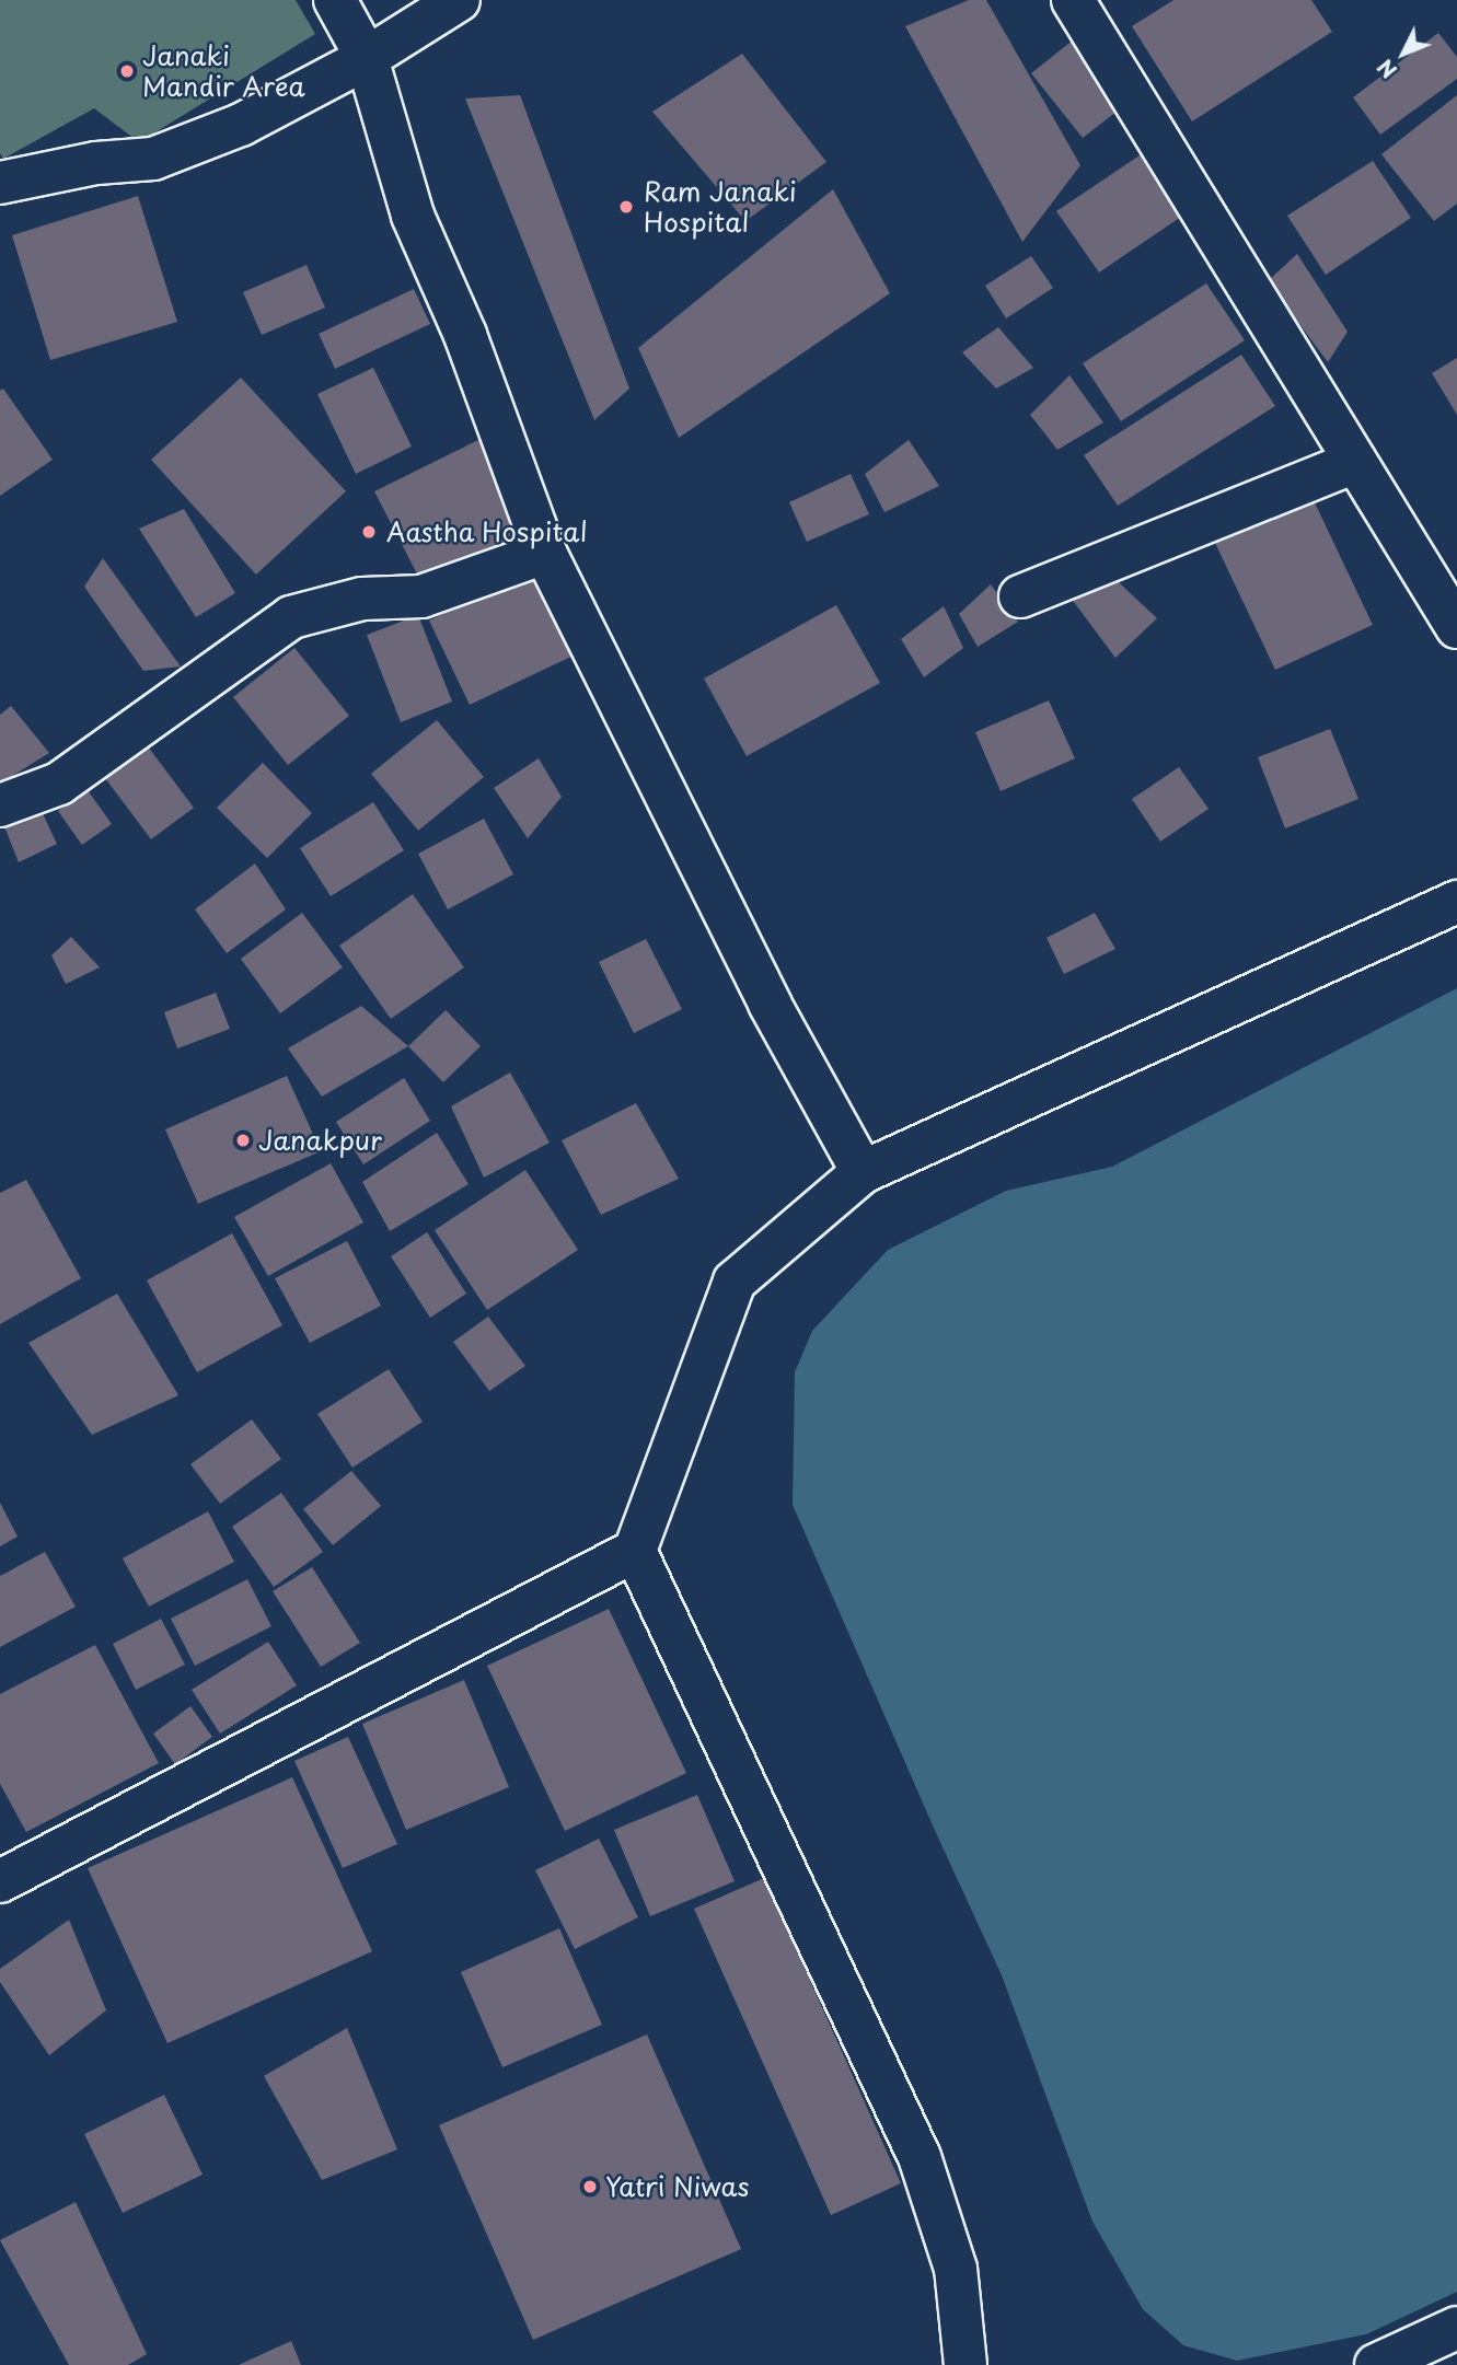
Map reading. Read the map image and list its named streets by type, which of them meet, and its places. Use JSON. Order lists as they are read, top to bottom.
{
  "places": [
    "Janaki Mandir Area",
    "Ram Janaki Hospital",
    "Aastha Hospital",
    "Janakpur",
    "Yatri Niwas"
  ],
  "north": "bottom left"
}
